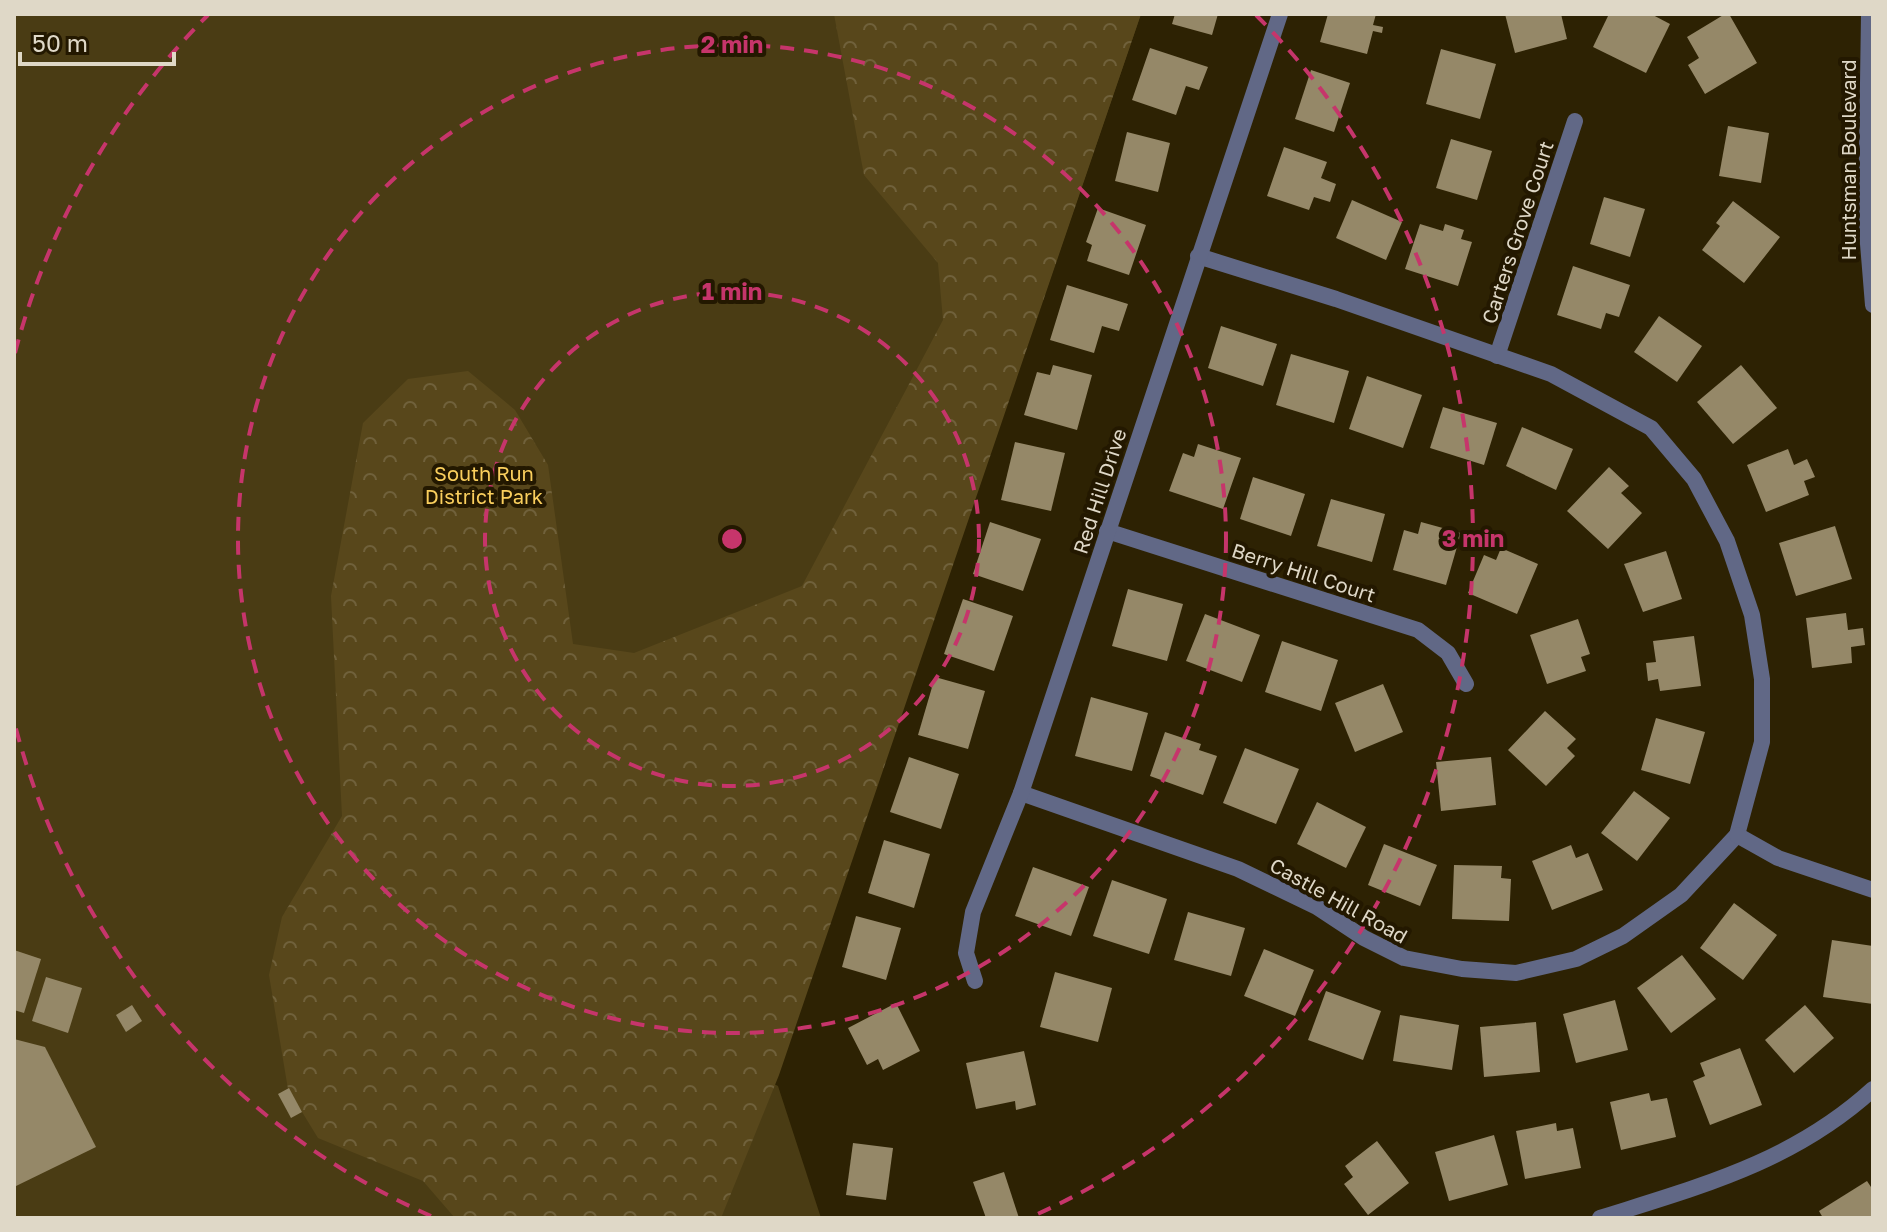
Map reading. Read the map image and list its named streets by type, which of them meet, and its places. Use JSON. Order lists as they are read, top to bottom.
{
  "streets": {
    "street": [
      "Huntsman Boulevard",
      "Carters Grove Court",
      "Red Hill Drive",
      "Berry Hill Court",
      "Castle Hill Road"
    ]
  },
  "crossings": [
    ["Carters Grove Court", "Castle Hill Road"],
    ["Red Hill Drive", "Berry Hill Court"],
    ["Red Hill Drive", "Castle Hill Road"]
  ],
  "parks": ["South Run District Park"],
  "scale_bar": "50 m",
  "rings": ["2 min", "1 min", "3 min"]
}
